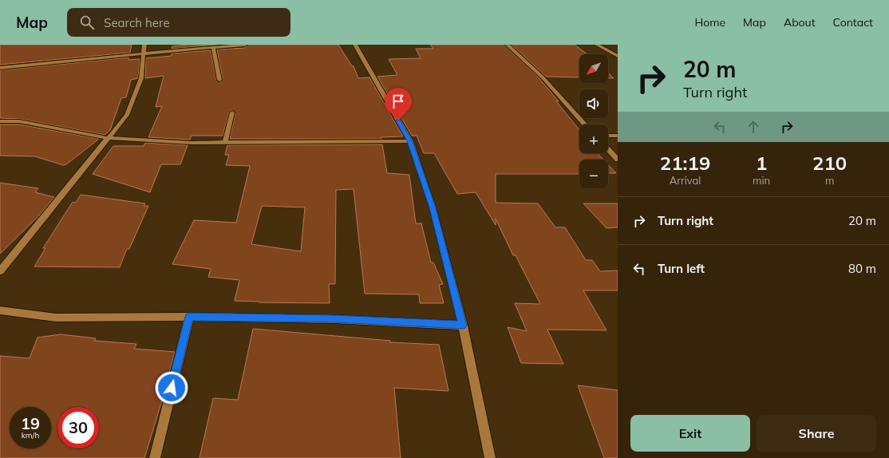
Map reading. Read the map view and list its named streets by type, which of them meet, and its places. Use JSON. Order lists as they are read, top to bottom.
{
  "north": "bottom left",
  "page": {
    "header": "Map",
    "search": "Search here",
    "nav": [
      "Home",
      "Map",
      "About",
      "Contact"
    ],
    "turn": ["20 m", "Turn right"],
    "map_buttons": ["+", "−"],
    "eta": [
      "21:19",
      "Arrival",
      "1",
      "min",
      "210",
      "m"
    ],
    "list": [
      {
        "name": "Turn right",
        "value": "20 m"
      },
      {
        "name": "Turn left",
        "value": "80 m"
      }
    ],
    "speed": "19 km/h",
    "limit": "30",
    "buttons": ["Exit", "Share"]
  }
}
